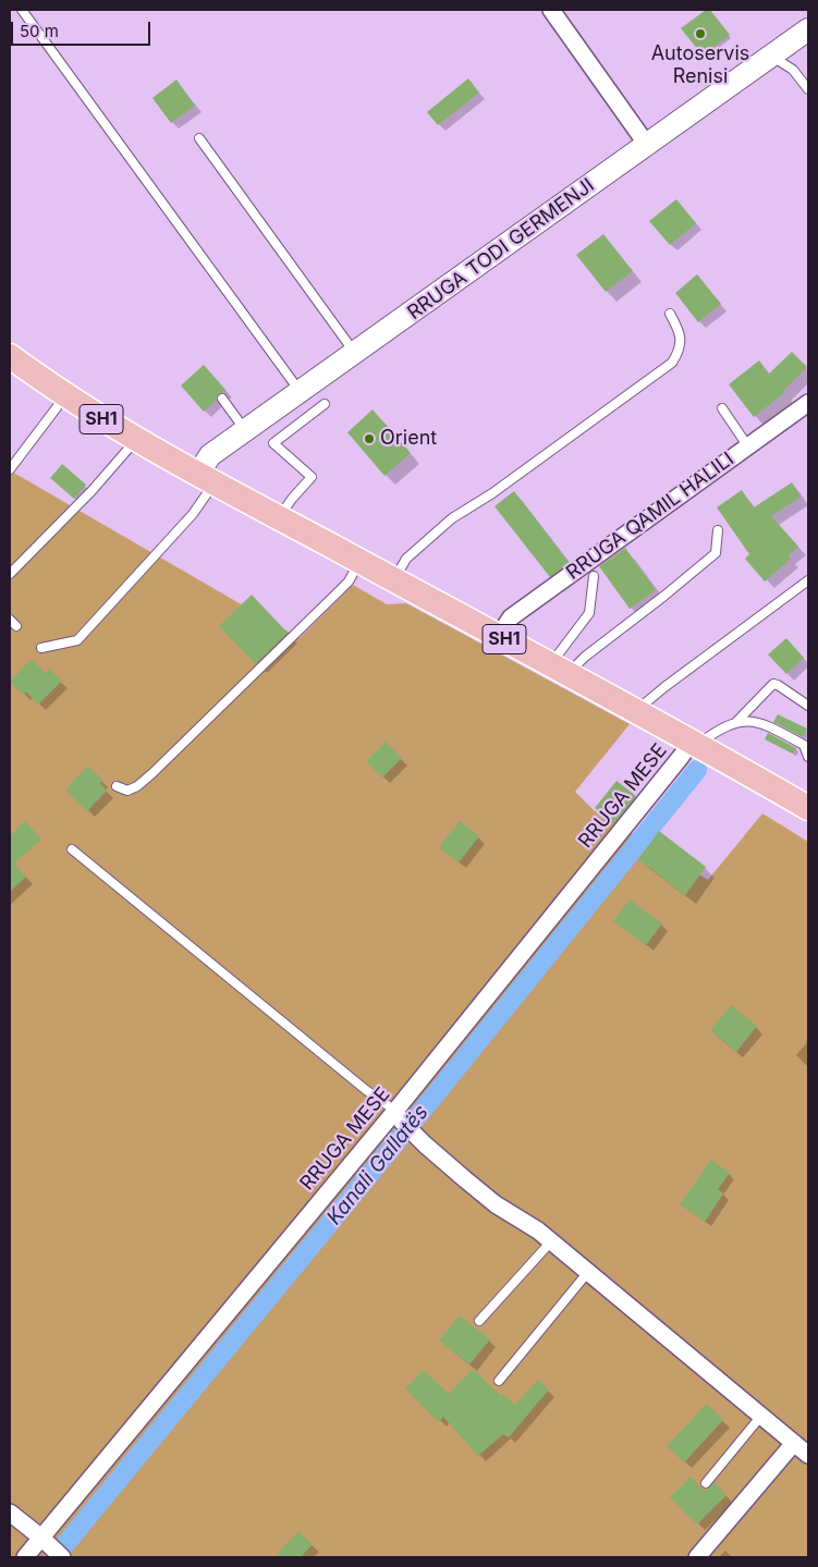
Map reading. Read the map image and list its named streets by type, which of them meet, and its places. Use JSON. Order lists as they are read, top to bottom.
{
  "streets": {
    "main road": ["SH1"],
    "street": ["RRUGA TODI GERMENJI", "RRUGA QAMIL HALILI", "RRUGA MESE"]
  },
  "crossings": [
    ["RRUGA TODI GERMENJI", "SH1"],
    ["SH1", "RRUGA QAMIL HALILI"],
    ["SH1", "RRUGA MESE"]
  ],
  "water": ["Kanali Gallatës"],
  "places": ["Autoservis Renisi", "Orient"],
  "scale_bar": "50 m"
}
